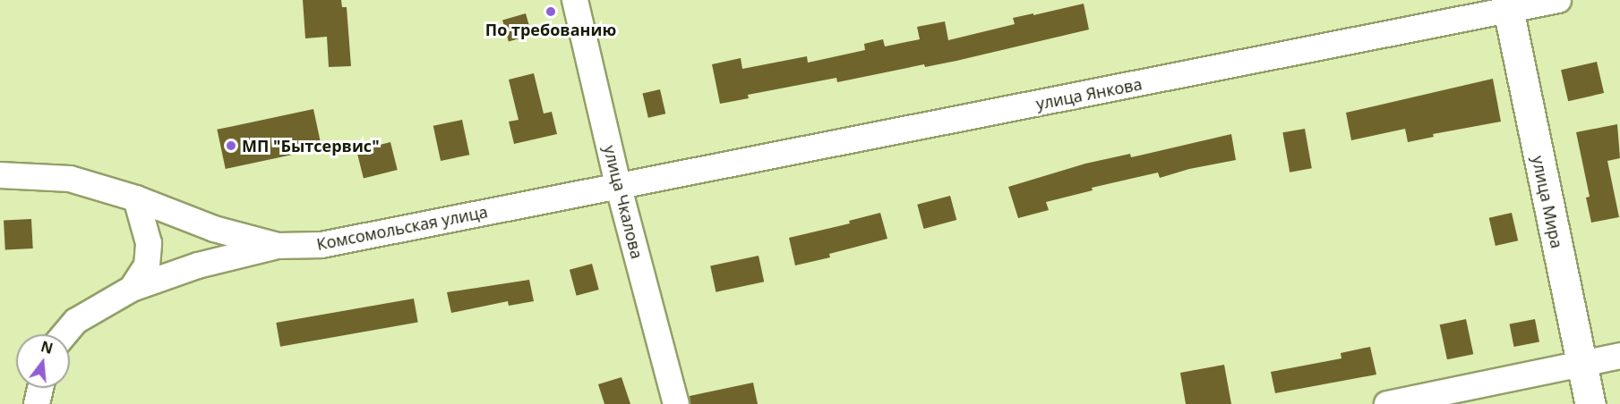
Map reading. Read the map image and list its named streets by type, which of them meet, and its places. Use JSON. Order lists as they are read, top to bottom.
{
  "streets": {
    "main road": ["улица Мира"],
    "street": ["улица Янкова", "улица Чкалова", "Комсомольская улица"]
  },
  "crossings": [
    ["улица Янкова", "улица Чкалова"],
    ["улица Янкова", "улица Мира"],
    ["улица Янкова", "Комсомольская улица"],
    ["улица Чкалова", "Комсомольская улица"]
  ],
  "places": ["По требованию", "МП \"Бытсервис\""],
  "north": "top"
}
